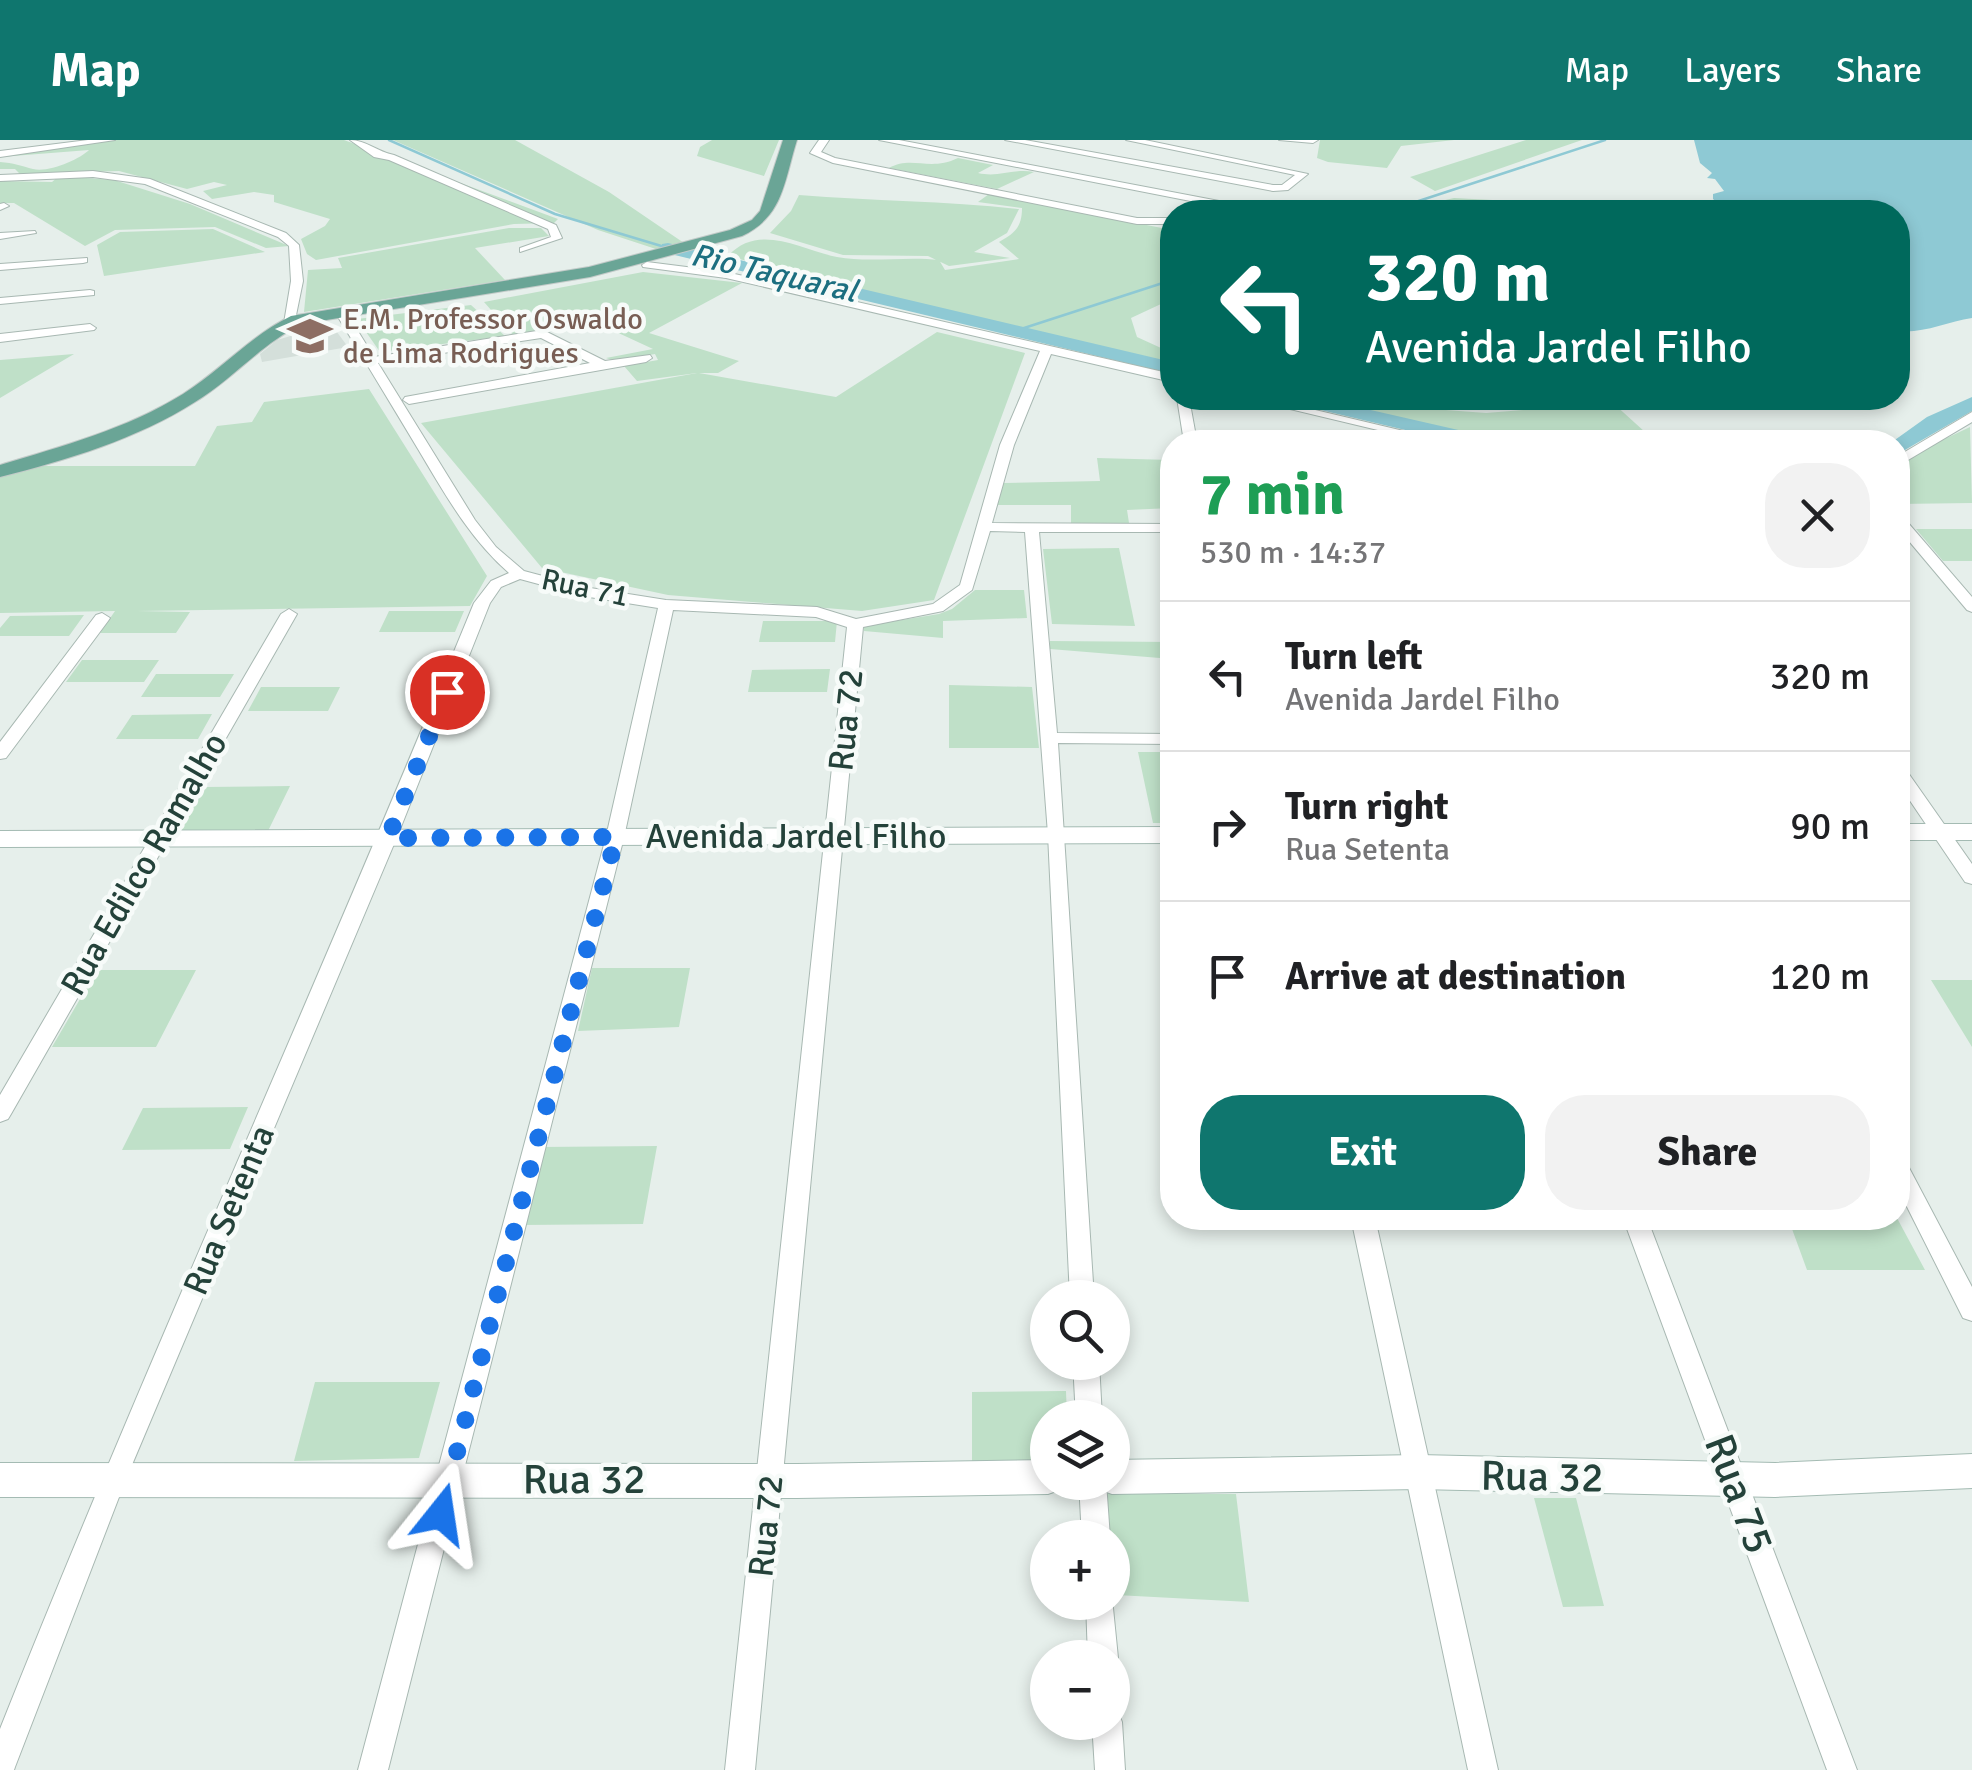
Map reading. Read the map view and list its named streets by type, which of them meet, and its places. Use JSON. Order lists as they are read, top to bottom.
{
  "streets": {
    "main road": ["Avenida Jardel Filho", "Rua 32"],
    "street": [
      "Rua 71",
      "Rua 72",
      "Rua Edilco Ramalho",
      "Rua Setenta",
      "Rua 75"
    ]
  },
  "crossings": [
    ["Rua 71", "Avenida Jardel Filho"],
    ["Rua 71", "Rua Setenta"],
    ["Rua 71", "Rua 32"],
    ["Rua 72", "Avenida Jardel Filho"],
    ["Rua 72", "Rua 32"],
    ["Avenida Jardel Filho", "Rua Edilco Ramalho"],
    ["Avenida Jardel Filho", "Rua Setenta"],
    ["Rua Setenta", "Rua 32"],
    ["Rua 32", "Rua 75"]
  ],
  "water": ["Rio Taquaral"],
  "places": {
    "school or university": ["E.M. Professor Oswaldo de Lima Rodrigues"]
  },
  "page": {
    "header": "Map",
    "nav": ["Map", "Layers", "Share"],
    "turn": ["320 m", "Avenida Jardel Filho"],
    "heading": ["7 min", "530 m · 14:37"],
    "list": [
      {
        "name": "Turn left",
        "note": "Avenida Jardel Filho",
        "value": "320 m"
      },
      {
        "name": "Turn right",
        "note": "Rua Setenta",
        "value": "90 m"
      },
      {
        "name": "Arrive at destination",
        "value": "120 m"
      }
    ],
    "buttons": ["Exit", "Share"],
    "map_buttons": ["+", "−"]
  }
}
